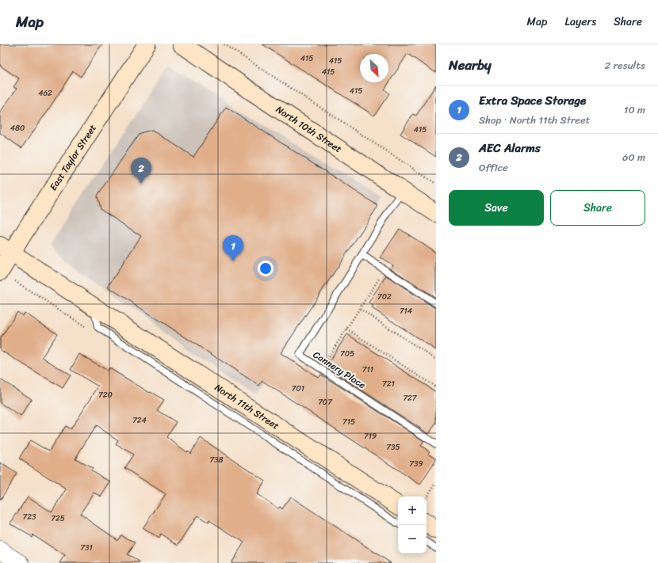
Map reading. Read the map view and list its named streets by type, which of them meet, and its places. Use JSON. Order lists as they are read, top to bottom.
{
  "streets": {
    "main road": ["North 10th Street", "East Taylor Street", "North 11th Street"],
    "lane": ["Cannery Place"]
  },
  "crossings": [
    ["North 10th Street", "Cannery Place"],
    ["East Taylor Street", "North 11th Street"]
  ],
  "house_numbers": [
    "415",
    "415",
    "415",
    "415",
    "462",
    "480",
    "415",
    "702",
    "714",
    "705",
    "711",
    "721",
    "701",
    "720",
    "727",
    "707",
    "724",
    "715",
    "719",
    "735",
    "738",
    "739",
    "723",
    "725",
    "731"
  ],
  "north": "bottom right",
  "page": {
    "header": "Map",
    "nav": ["Map", "Layers", "Share"],
    "heading": ["Nearby", "2 results"],
    "list": [
      {
        "mark": "1",
        "name": "Extra Space Storage",
        "note": "Shop · North 11th Street",
        "value": "10 m"
      },
      {
        "mark": "2",
        "name": "AEC Alarms",
        "note": "Office",
        "value": "60 m"
      }
    ],
    "pins": ["2", "1"],
    "buttons": ["Save", "Share"],
    "map_buttons": ["+", "−"]
  }
}
